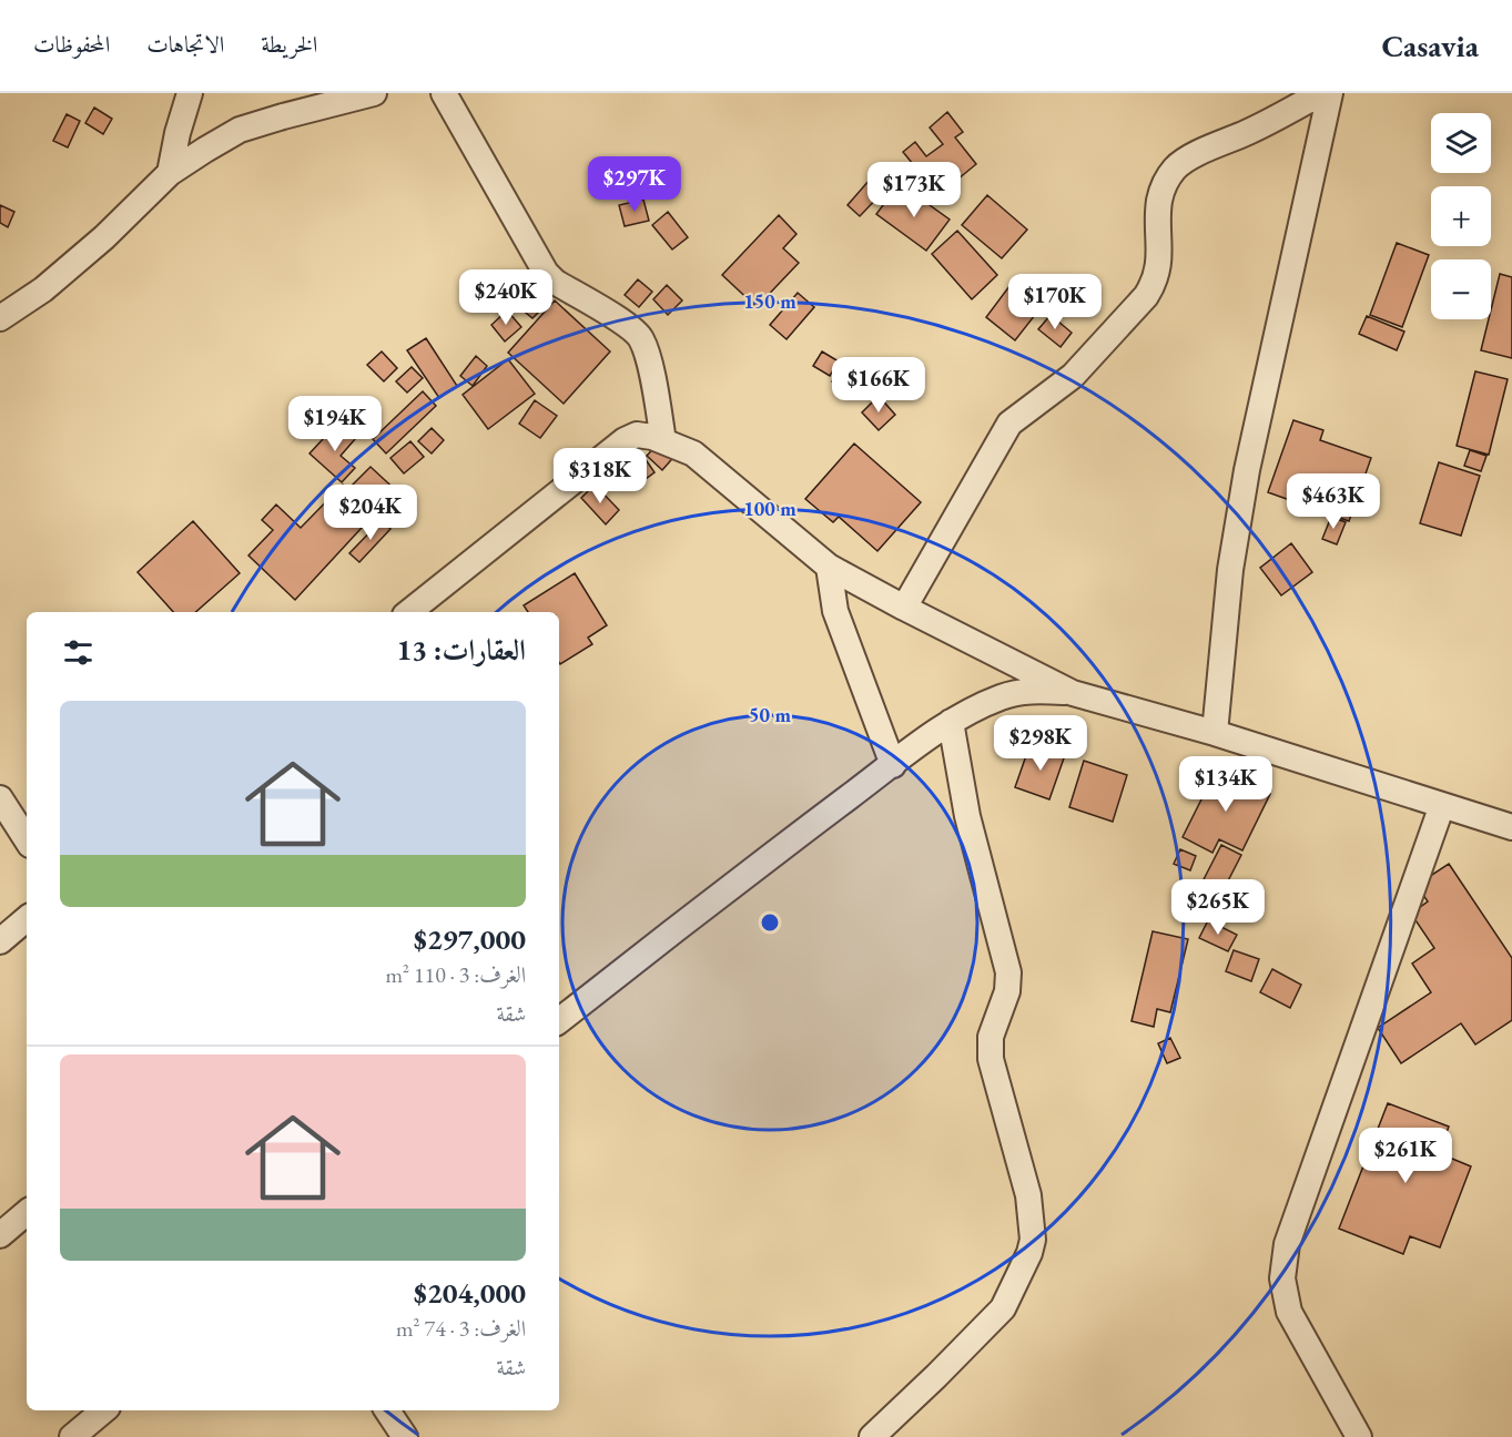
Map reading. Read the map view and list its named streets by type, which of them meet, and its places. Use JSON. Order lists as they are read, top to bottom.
{
  "page": {
    "header": "Casavia",
    "nav": ["الخريطة", "الاتجاهات", "المحفوظات"],
    "map_buttons": ["+", "−"],
    "price": [
      "$297K",
      "$173K",
      "$240K",
      "$170K",
      "$166K",
      "$194K",
      "$318K",
      "$463K",
      "$204K",
      "$298K",
      "$134K",
      "$265K",
      "$261K"
    ],
    "heading": "العقارات: 13",
    "list": [
      {
        "name": "$297,000",
        "note": "الغرف: 3 · 110 m² · شقة"
      },
      {
        "name": "$204,000",
        "note": "الغرف: 3 · 74 m² · شقة"
      }
    ]
  },
  "rings": ["150 m", "100 m", "50 m"]
}
